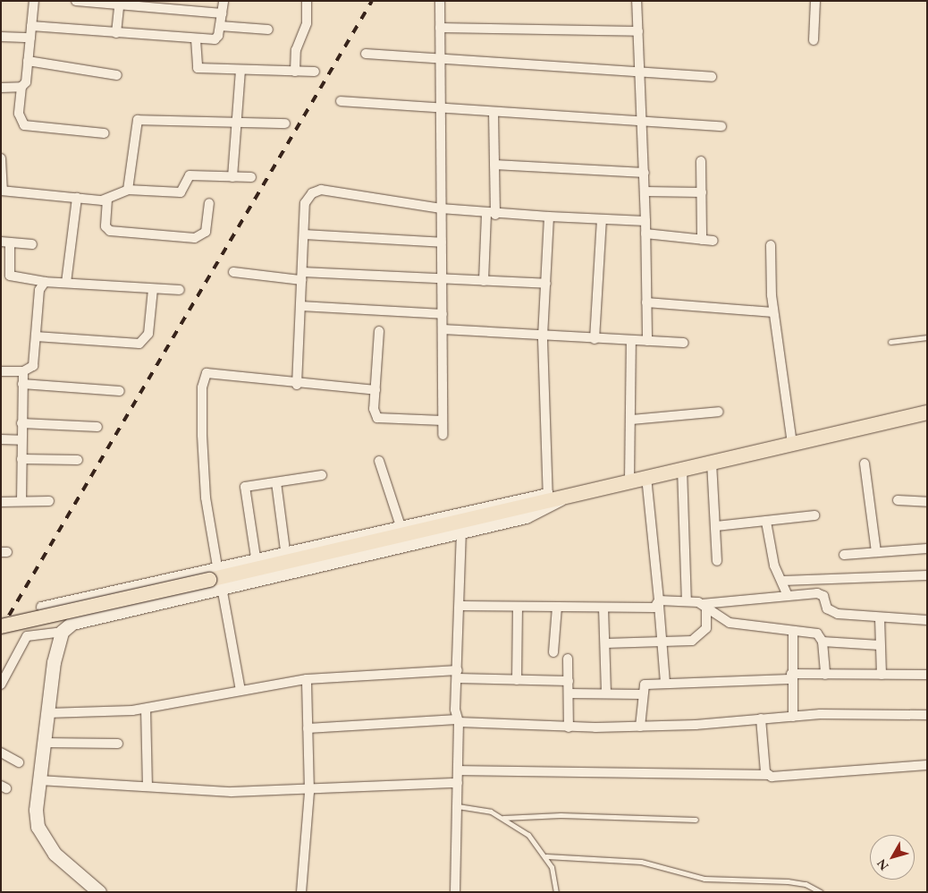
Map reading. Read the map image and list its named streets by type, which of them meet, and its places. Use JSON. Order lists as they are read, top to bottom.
{
  "north": "bottom left"
}
